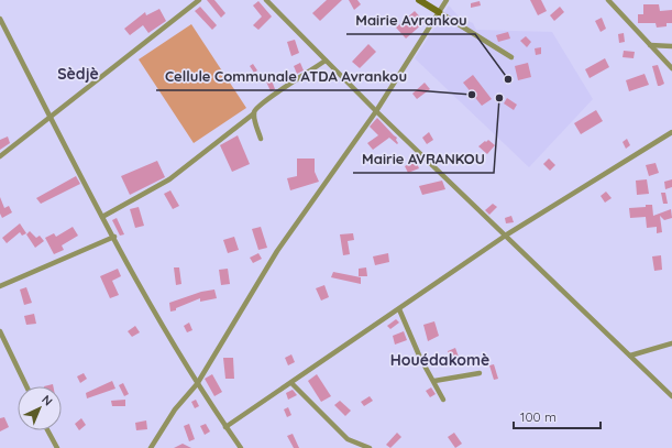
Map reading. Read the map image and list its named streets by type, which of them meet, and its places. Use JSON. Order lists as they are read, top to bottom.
{
  "districts": ["Sèdjè", "Houédakomè"],
  "places": ["Mairie Avrankou", "Cellule Communale ATDA Avrankou", "Mairie AVRANKOU"],
  "scale_bar": "100 m",
  "north": "top right"
}
